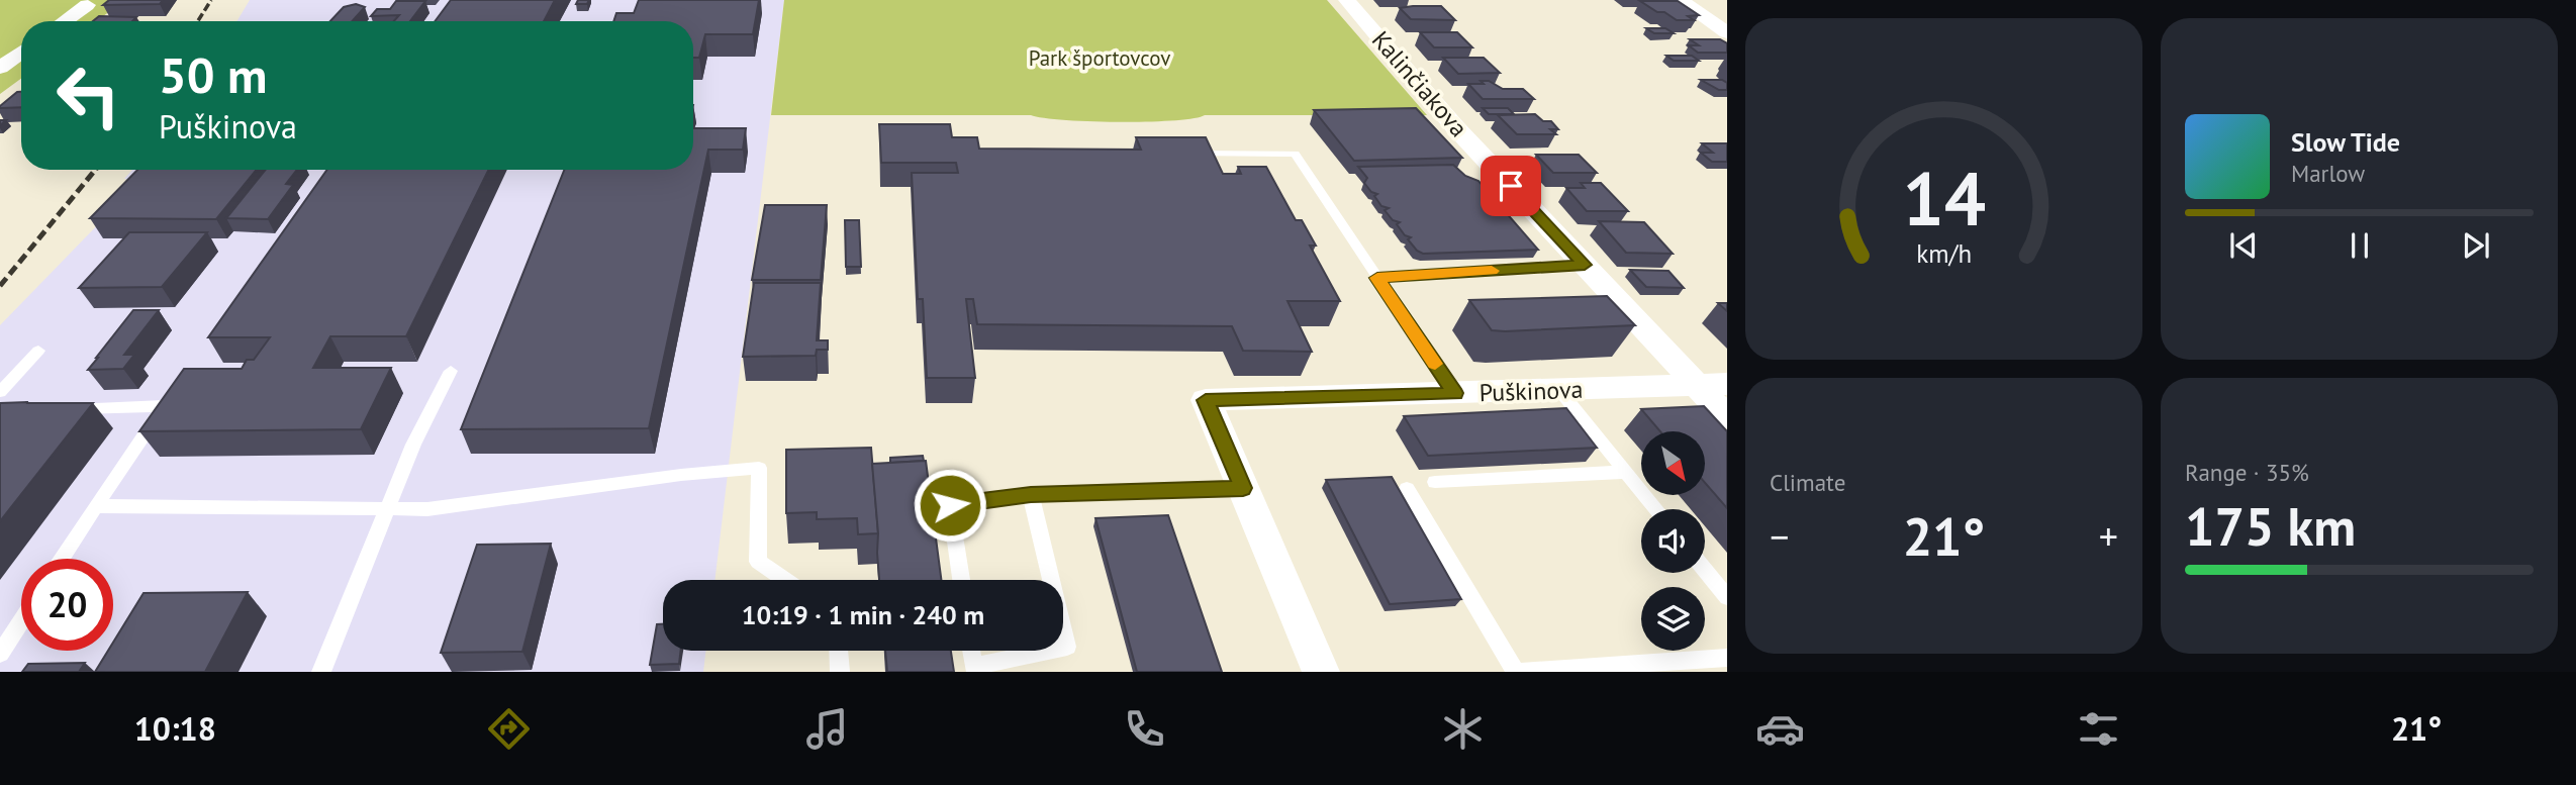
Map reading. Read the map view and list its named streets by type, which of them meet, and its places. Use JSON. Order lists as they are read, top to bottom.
{
  "streets": {
    "street": ["Kalinčiakova", "Puškinova"]
  },
  "crossings": [
    ["Kalinčiakova", "Puškinova"]
  ],
  "parks": ["Park športovcov"],
  "north": "bottom right",
  "page": {
    "turn": ["50 m", "Puškinova"],
    "song": ["Slow Tide", "Marlow"],
    "tile": [
      "Climate",
      ["Range · 35%", "175 km"]
    ],
    "heat": ["−", "21°", "+"],
    "limit": "20",
    "trip": "10:19 · 1 min · 240 m",
    "tabs": ["10:18", "21°"],
    "gauge": ["14", "km/h"]
  }
}
